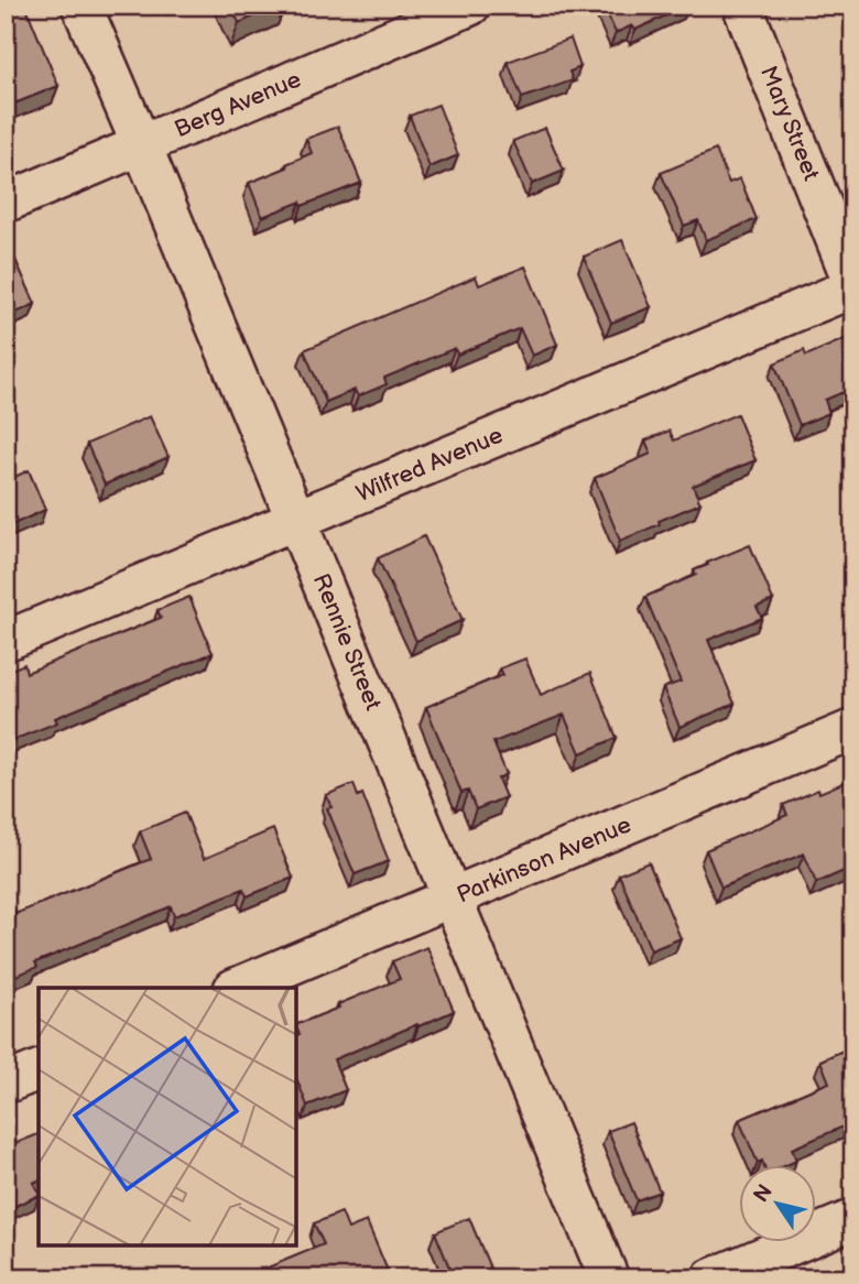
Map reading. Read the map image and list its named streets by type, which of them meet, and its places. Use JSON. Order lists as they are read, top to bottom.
{
  "streets": {
    "street": [
      "Berg Avenue",
      "Mary Street",
      "Wilfred Avenue",
      "Rennie Street",
      "Parkinson Avenue"
    ]
  },
  "crossings": [
    ["Berg Avenue", "Rennie Street"],
    ["Mary Street", "Wilfred Avenue"],
    ["Wilfred Avenue", "Rennie Street"],
    ["Rennie Street", "Parkinson Avenue"]
  ],
  "north": "top left"
}
